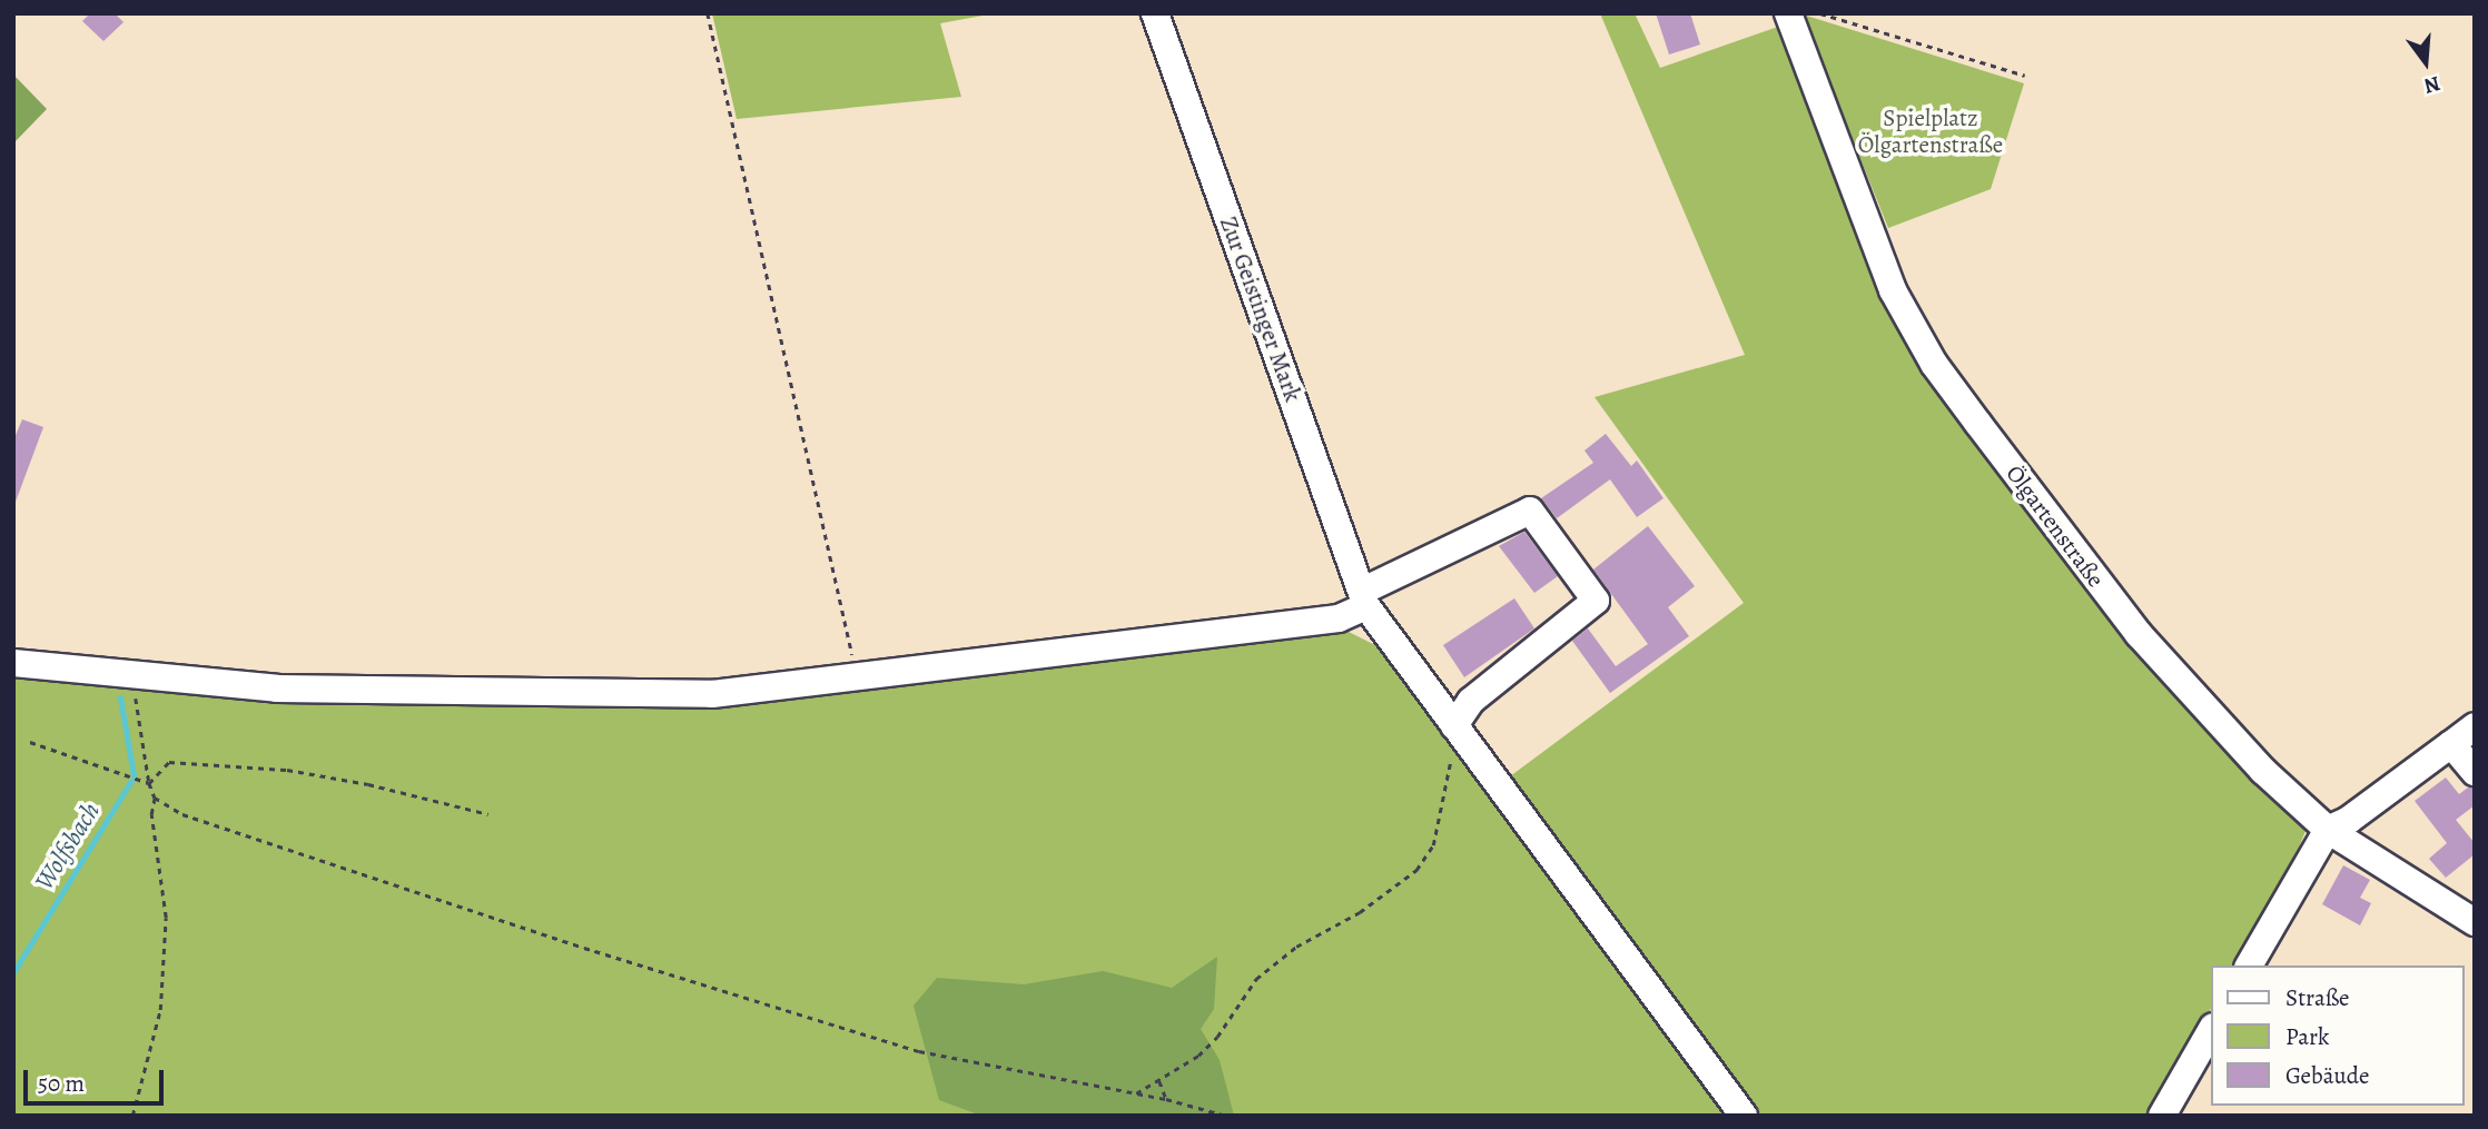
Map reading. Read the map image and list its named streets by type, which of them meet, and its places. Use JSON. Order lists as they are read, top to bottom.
{
  "streets": {
    "street": ["Zur Geistinger Mark", "Ölgartenstraße"]
  },
  "water": ["Wolfsbach"],
  "parks": ["Spielplatz Ölgartenstraße"],
  "legend": ["Straße", "Park", "Gebäude"],
  "scale_bar": "50 m",
  "north": "bottom"
}
